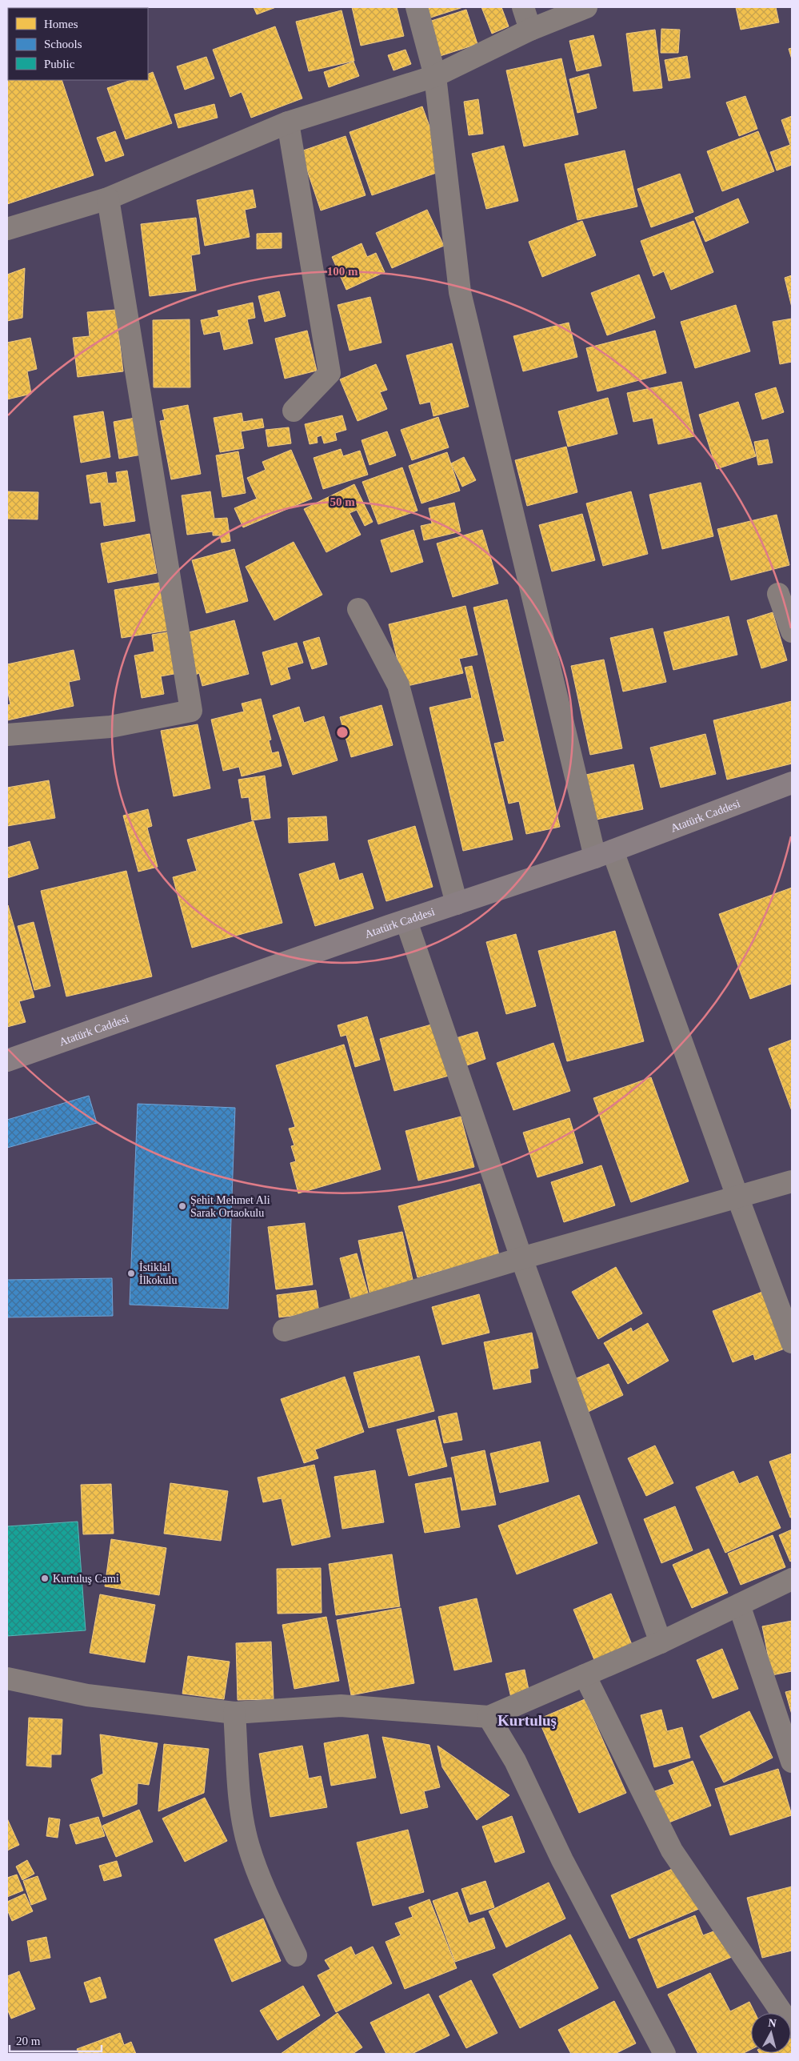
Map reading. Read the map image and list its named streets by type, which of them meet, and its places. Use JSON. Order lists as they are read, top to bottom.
{
  "streets": {
    "main road": ["Atatürk Caddesi"]
  },
  "districts": ["Kurtuluş"],
  "places": ["Şehit Mehmet Ali Sarak Ortaokulu", "İstiklal İlkokulu", "Kurtuluş Cami"],
  "legend": ["Homes", "Schools", "Public"],
  "scale_bar": "20 m",
  "north": "top",
  "rings": ["100 m", "50 m"]
}
